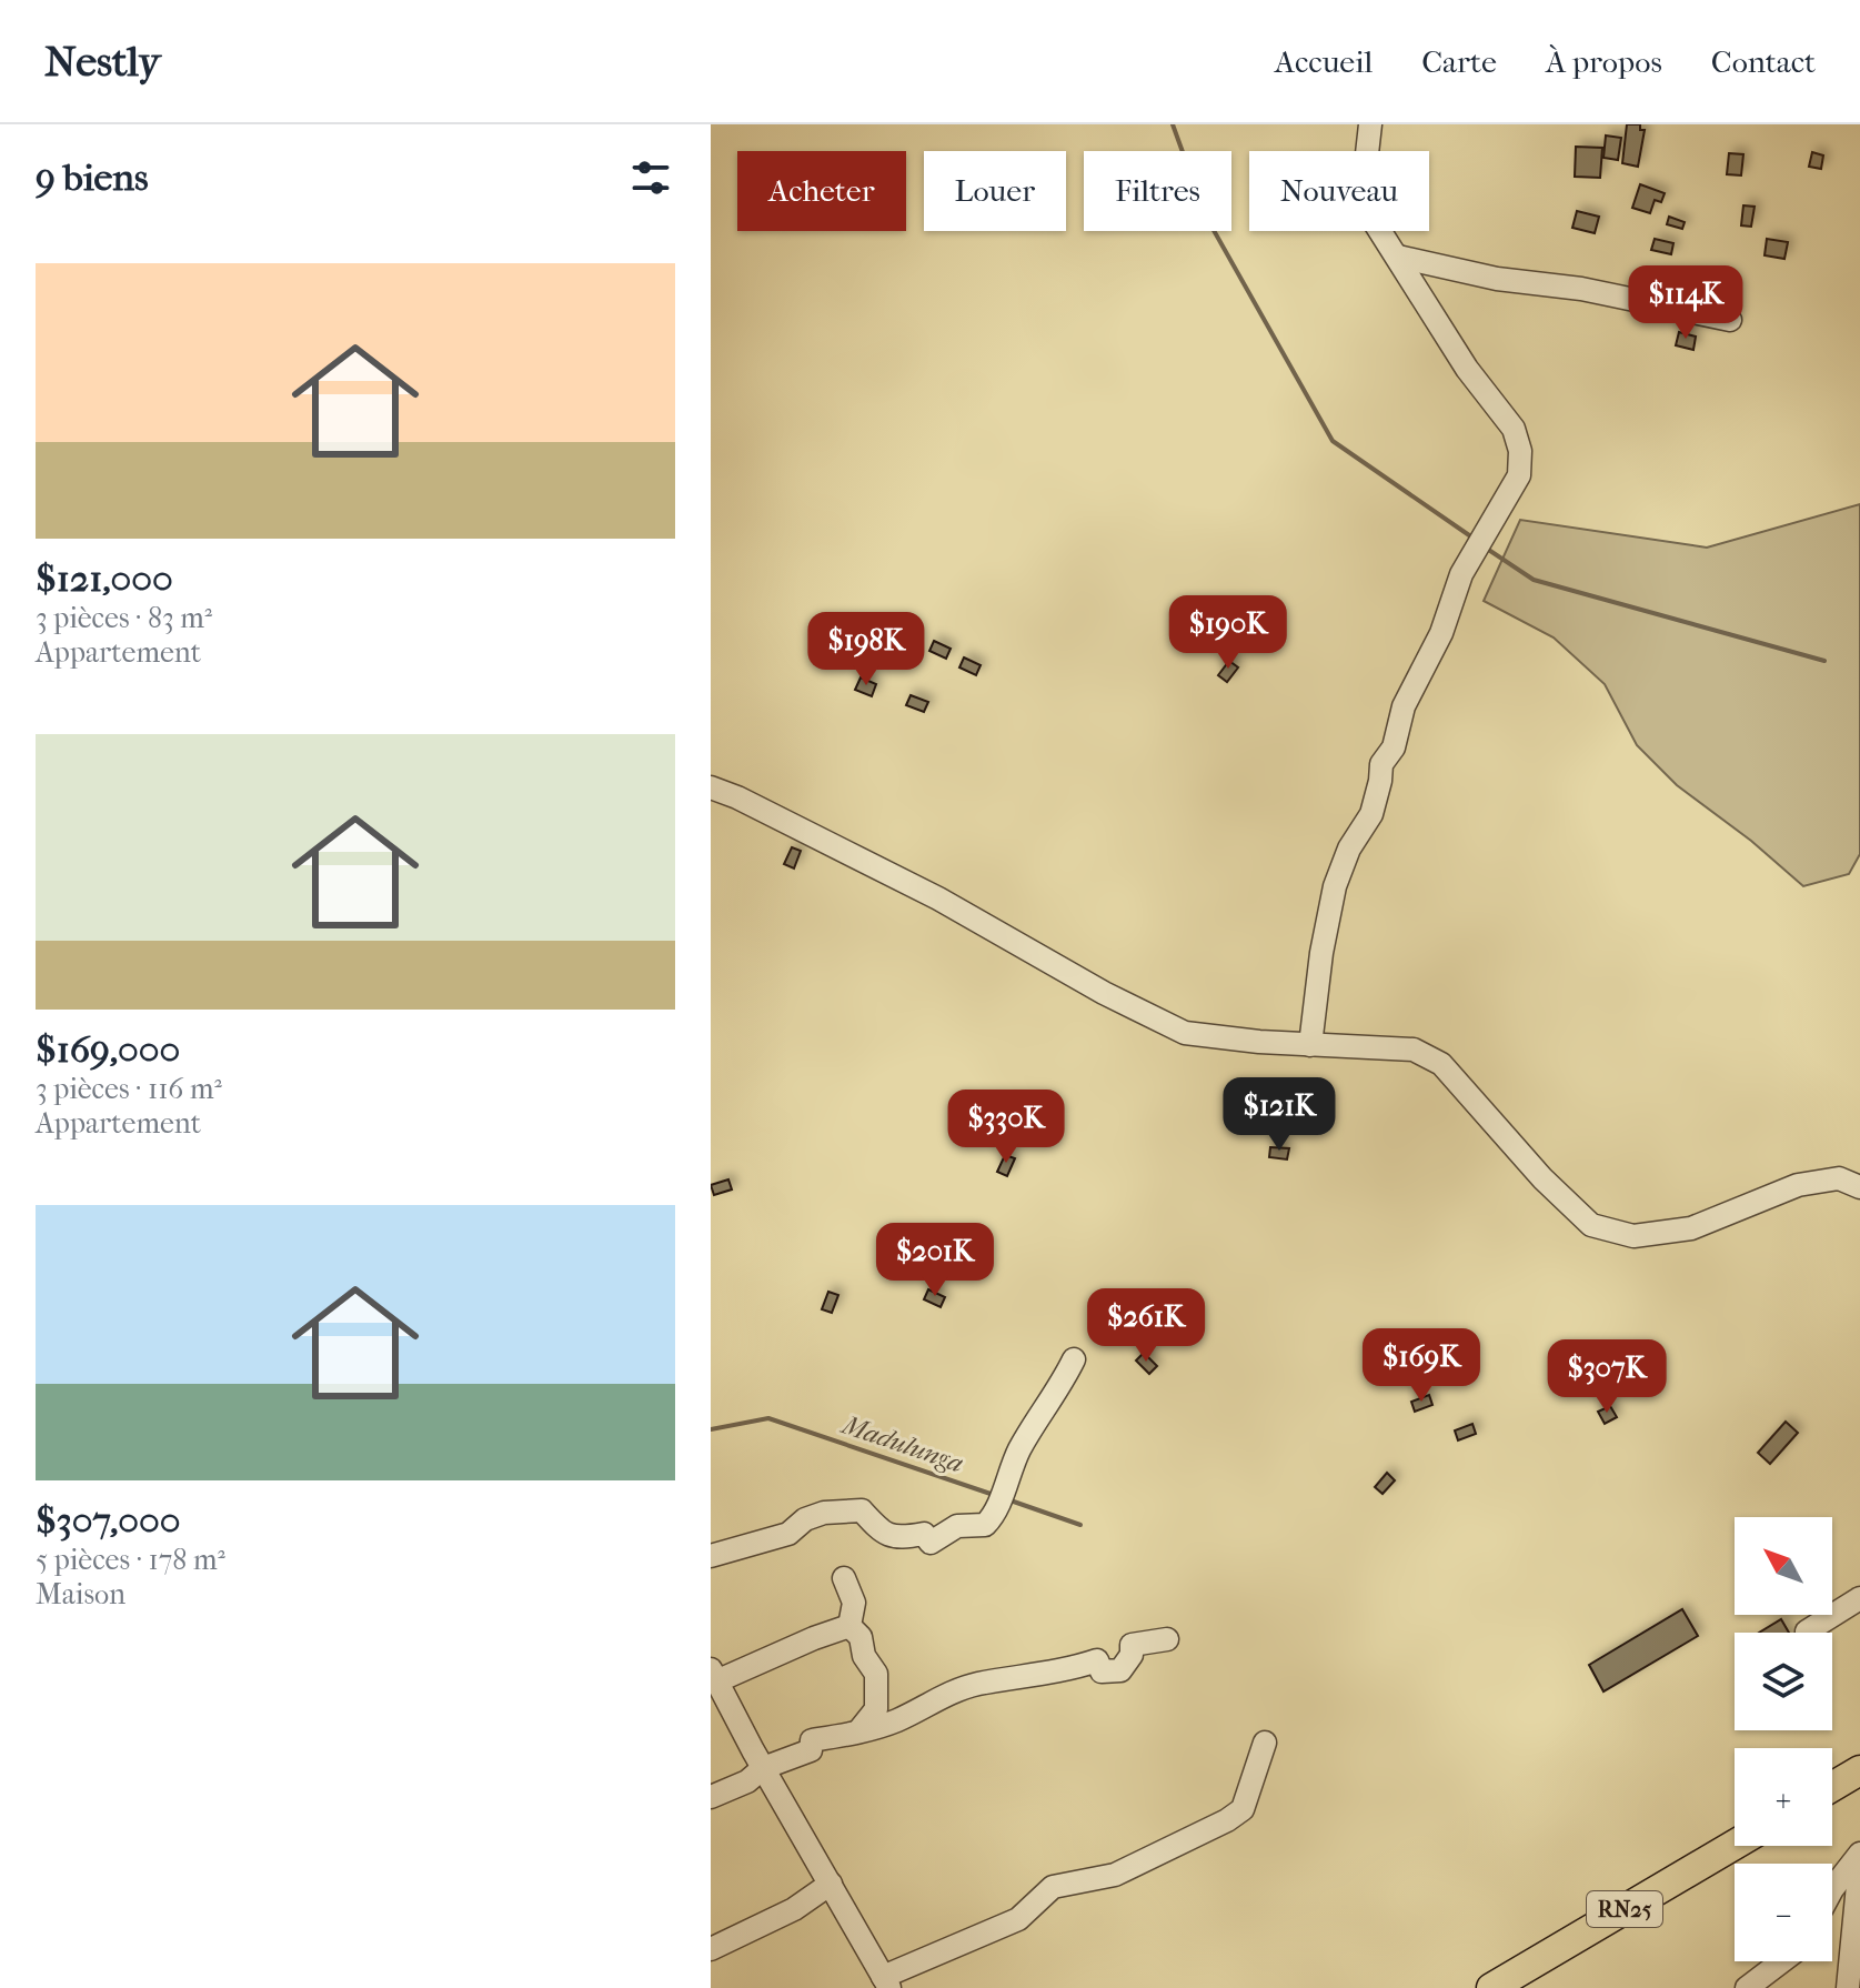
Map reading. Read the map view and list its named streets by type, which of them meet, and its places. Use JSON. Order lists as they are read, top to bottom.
{
  "streets": {
    "main road": ["RN25"]
  },
  "water": ["Madulunga"],
  "north": "top left",
  "page": {
    "header": "Nestly",
    "nav": [
      "Accueil",
      "Carte",
      "À propos",
      "Contact"
    ],
    "heading": "9 biens",
    "chip": [
      "Acheter",
      "Louer",
      "Filtres",
      "Nouveau"
    ],
    "list": [
      {
        "name": "$121,000",
        "note": "3 pièces · 83 m² · Appartement"
      },
      {
        "name": "$169,000",
        "note": "3 pièces · 116 m² · Appartement"
      },
      {
        "name": "$307,000",
        "note": "5 pièces · 178 m² · Maison"
      }
    ],
    "price": [
      "$114K",
      "$190K",
      "$198K",
      "$121K",
      "$330K",
      "$201K",
      "$261K",
      "$169K",
      "$307K"
    ],
    "map_buttons": ["+", "−"]
  }
}
